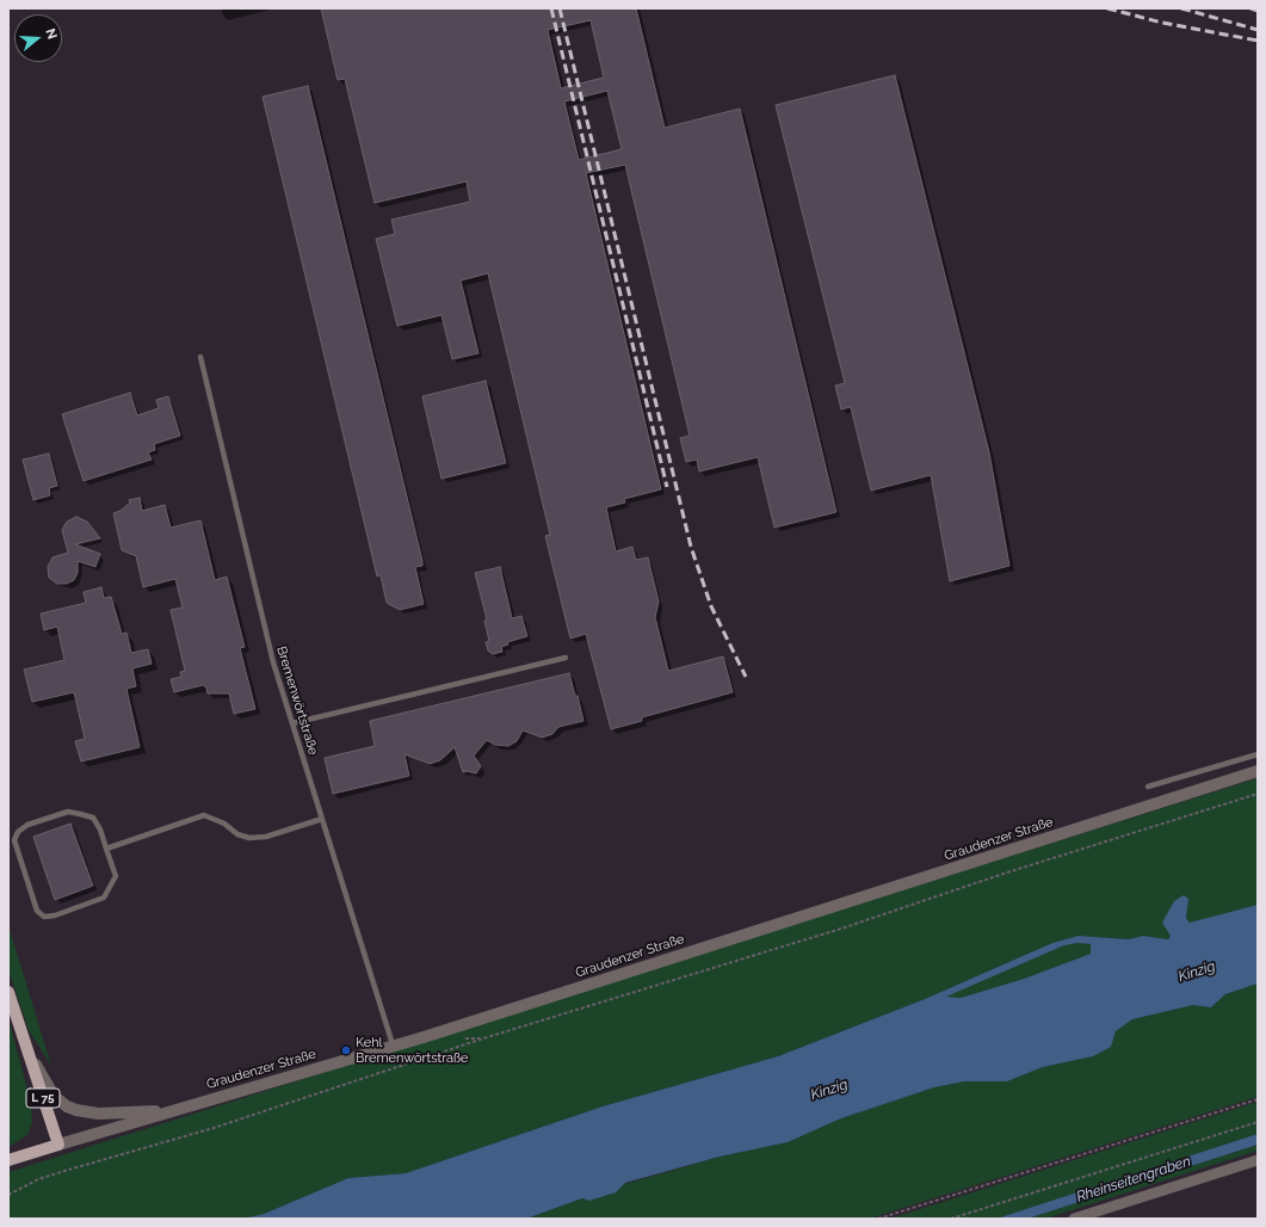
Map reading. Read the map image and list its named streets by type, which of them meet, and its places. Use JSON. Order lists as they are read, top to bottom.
{
  "streets": {
    "main road": ["Graudenzer Straße", "L 75"],
    "lane": ["Bremenwörtstraße"]
  },
  "crossings": [
    ["Bremenwörtstraße", "Graudenzer Straße"],
    ["Graudenzer Straße", "L 75"]
  ],
  "water": ["Kinzig", "Rheinseitengraben"],
  "places": ["Kehl Bremenwörtstraße"],
  "north": "right"
}
